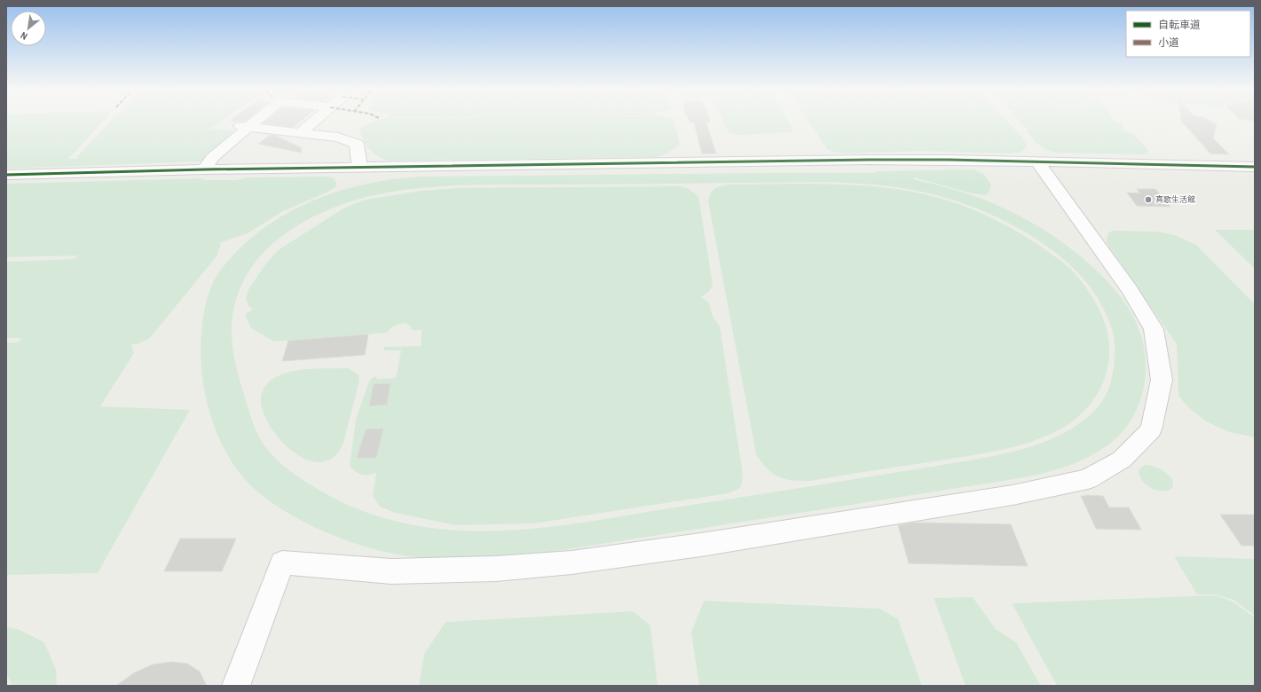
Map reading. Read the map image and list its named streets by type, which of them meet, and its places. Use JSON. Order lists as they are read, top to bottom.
{
  "places": ["真歌生活館"],
  "legend": ["自転車道", "小道"],
  "north": "bottom left"
}
